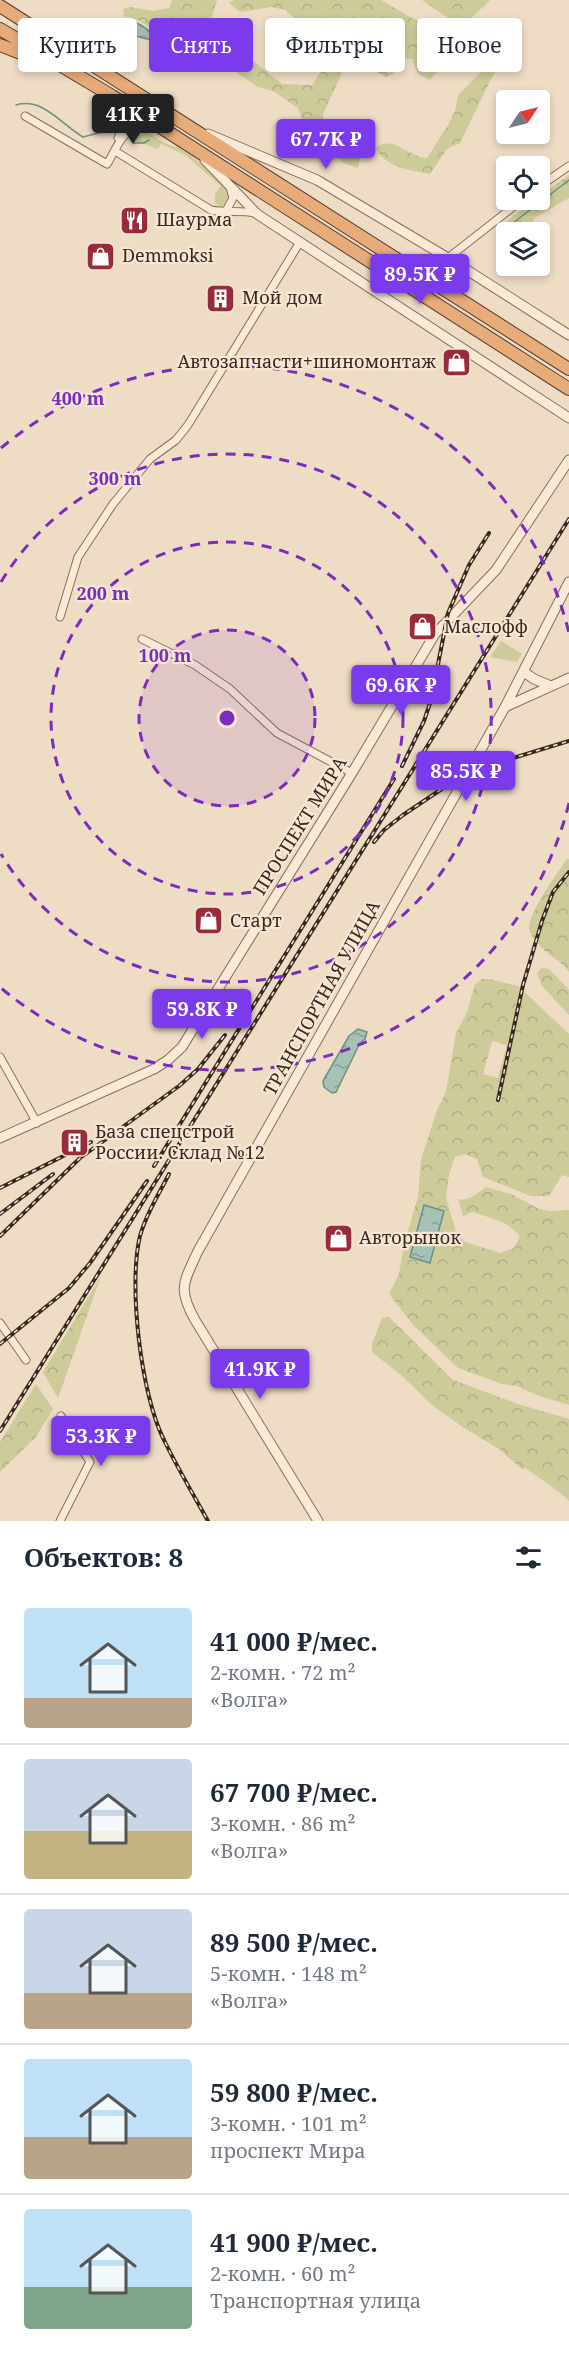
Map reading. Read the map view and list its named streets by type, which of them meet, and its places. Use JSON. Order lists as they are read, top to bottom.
{
  "streets": {
    "street": ["ПРОСПЕКТ МИРА", "ТРАНСПОРТНАЯ УЛИЦА"]
  },
  "places": {
    "restaurant": ["Шаурма"],
    "shop": [
      "Demmoksi",
      "Автозапчасти+шиномонтаж",
      "Маслофф",
      "Старт",
      "Авторынок"
    ],
    "building": ["Мой дом", "База спецстрой России. Склад №12"]
  },
  "north": "top right",
  "page": {
    "chip": [
      "Купить",
      "Снять",
      "Фильтры",
      "Новое"
    ],
    "price": [
      "41K ₽",
      "67.7K ₽",
      "89.5K ₽",
      "69.6K ₽",
      "85.5K ₽",
      "59.8K ₽",
      "41.9K ₽",
      "53.3K ₽"
    ],
    "heading": "Объектов: 8",
    "list": [
      {
        "name": "41 000 ₽/мес.",
        "note": "2-комн. · 72 m² · «Волга»"
      },
      {
        "name": "67 700 ₽/мес.",
        "note": "3-комн. · 86 m² · «Волга»"
      },
      {
        "name": "89 500 ₽/мес.",
        "note": "5-комн. · 148 m² · «Волга»"
      },
      {
        "name": "59 800 ₽/мес.",
        "note": "3-комн. · 101 m² · проспект Мира"
      },
      {
        "name": "41 900 ₽/мес.",
        "note": "2-комн. · 60 m² · Транспортная улица"
      }
    ]
  },
  "rings": [
    "400 m",
    "300 m",
    "200 m",
    "100 m"
  ]
}
